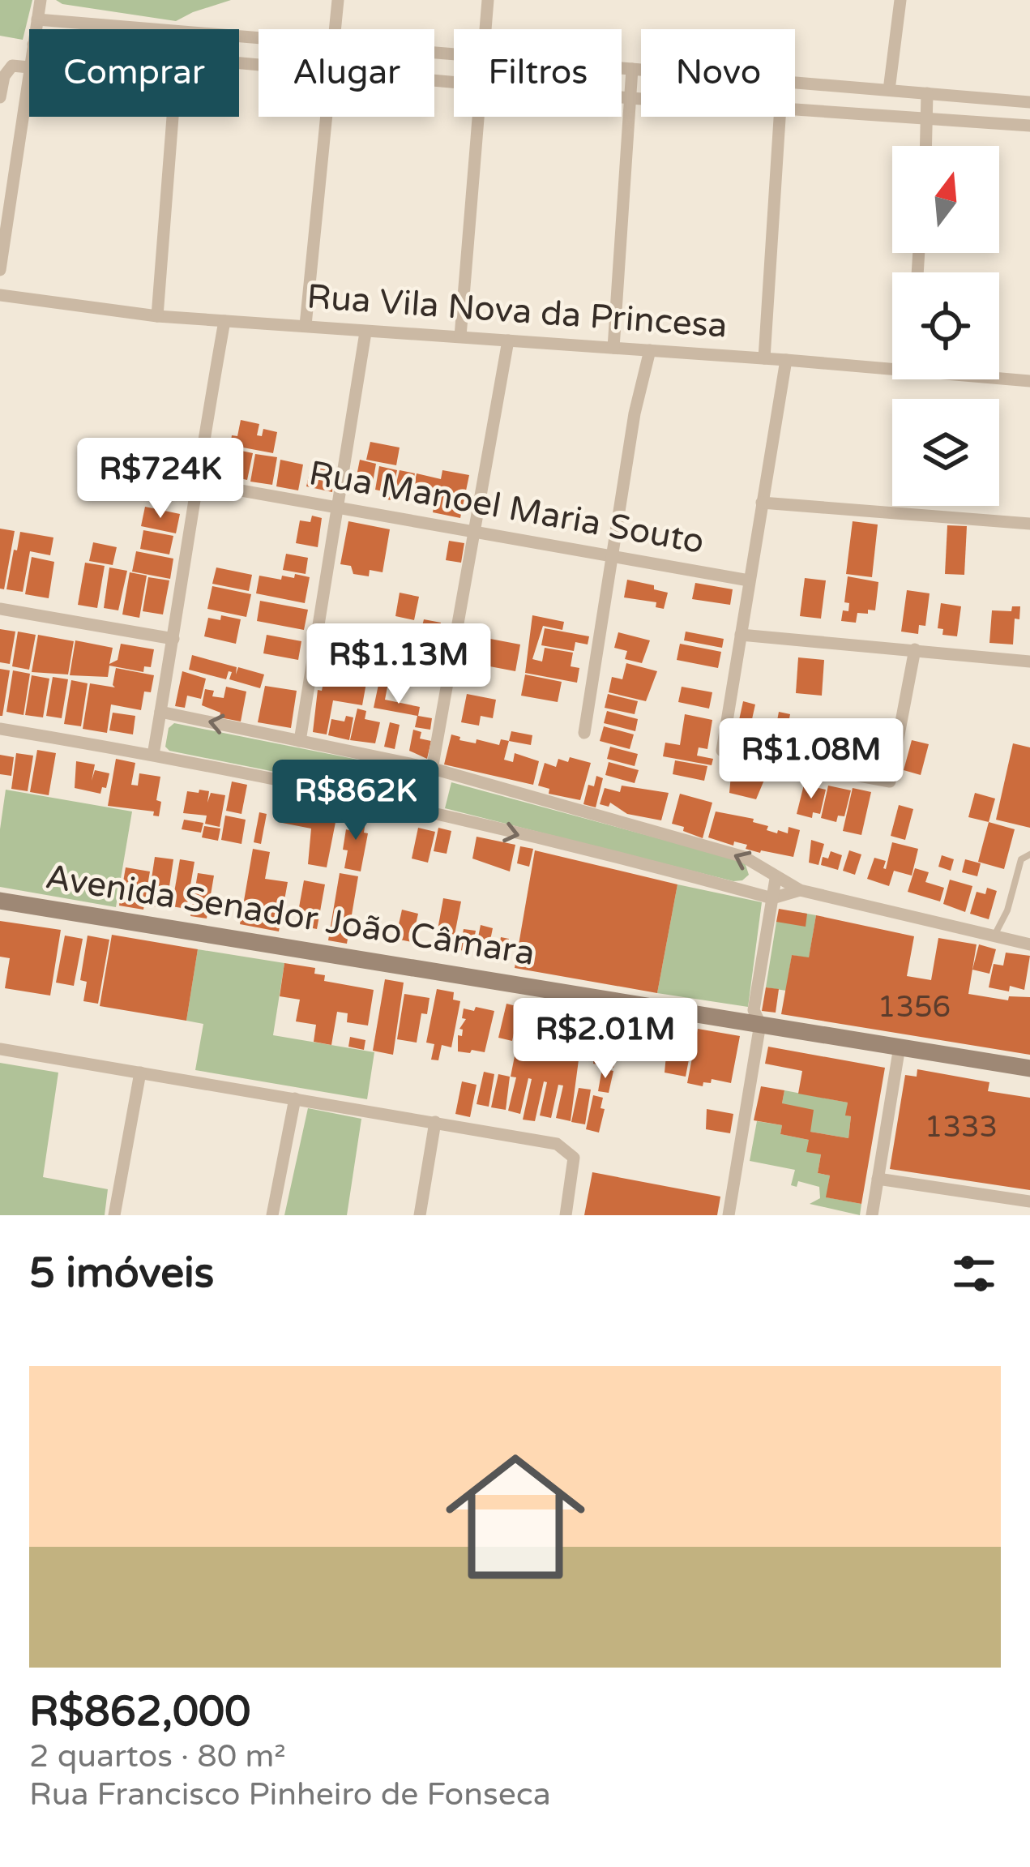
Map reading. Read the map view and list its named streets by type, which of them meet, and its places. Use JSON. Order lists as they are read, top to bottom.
{
  "streets": {
    "main road": ["Avenida Senador João Câmara"],
    "street": ["Rua Vila Nova da Princesa", "Rua Manoel Maria Souto"]
  },
  "house_numbers": ["1356", "1333"],
  "north": "top",
  "page": {
    "chip": [
      "Comprar",
      "Alugar",
      "Filtros",
      "Novo"
    ],
    "price": [
      "R$724K",
      "R$1.13M",
      "R$1.08M",
      "R$862K",
      "R$2.01M"
    ],
    "heading": "5 imóveis",
    "list": [
      {
        "name": "R$862,000",
        "note": "2 quartos · 80 m² · Rua Francisco Pinheiro de Fonseca"
      }
    ]
  }
}
